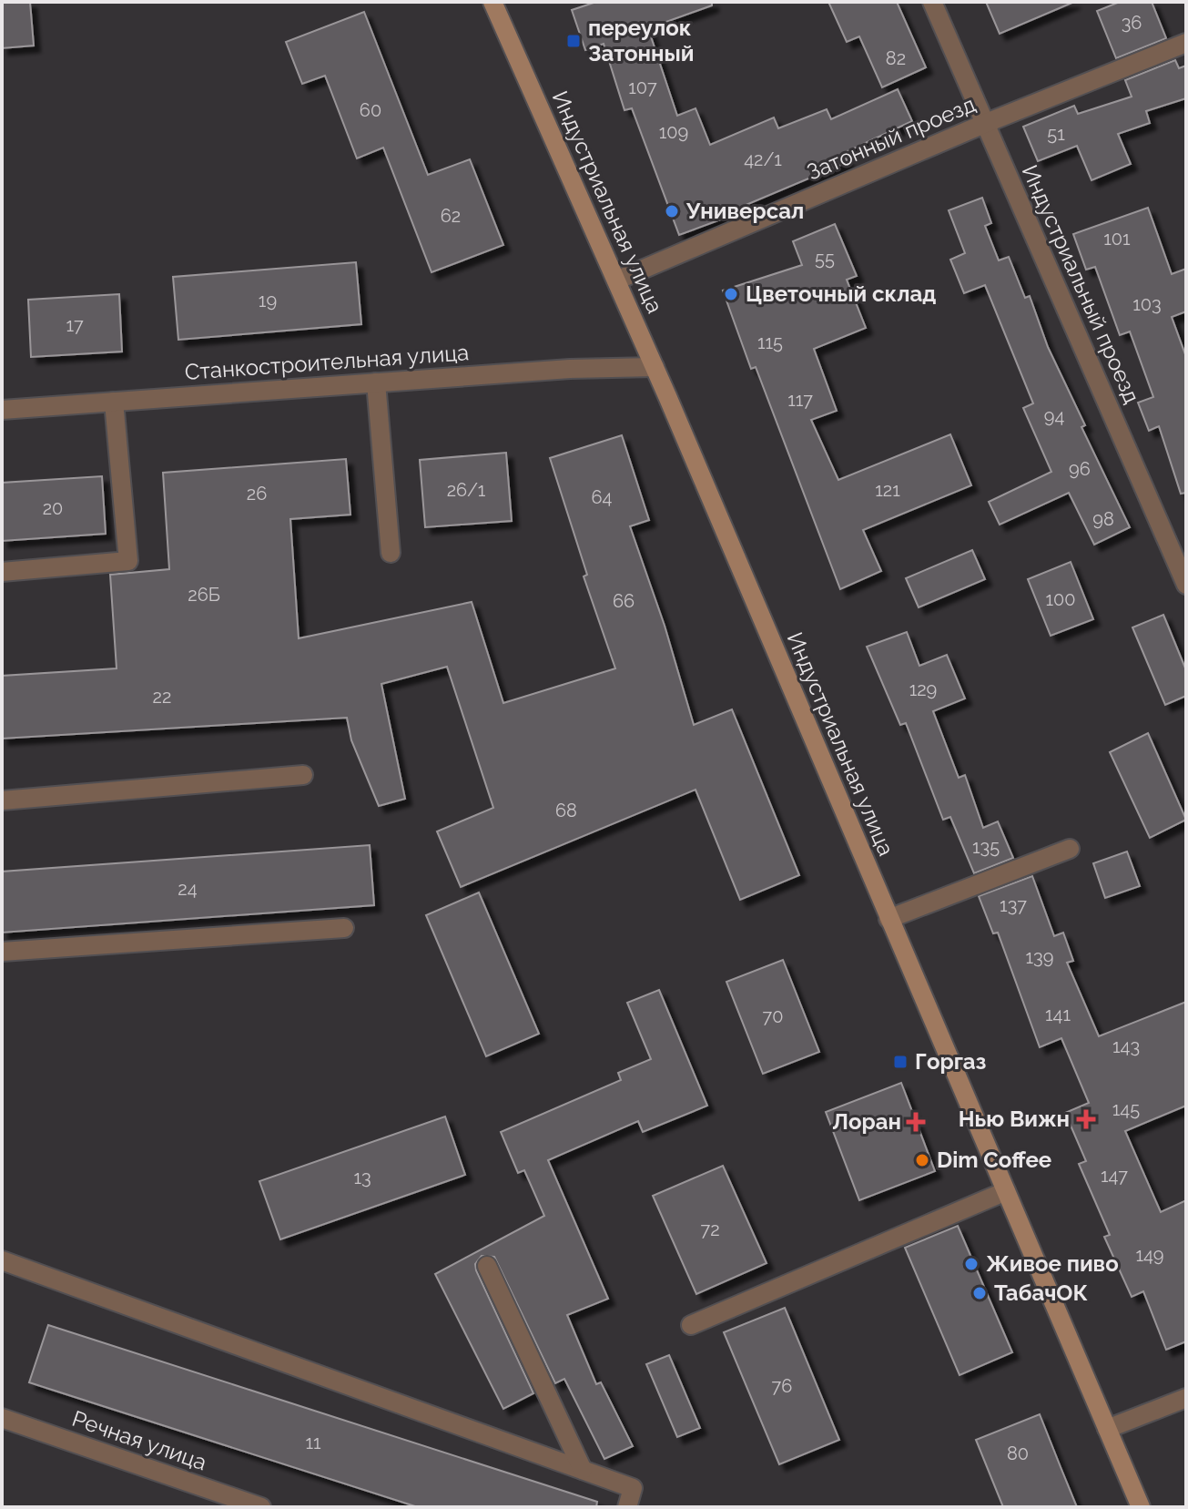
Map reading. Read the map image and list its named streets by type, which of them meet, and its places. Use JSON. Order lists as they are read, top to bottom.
{
  "streets": {
    "main road": ["Индустриальная улица"],
    "street": [
      "Затонный проезд",
      "Индустриальный проезд",
      "Станкостроительная улица",
      "Речная улица"
    ]
  },
  "crossings": [
    ["Затонный проезд", "Индустриальная улица"],
    ["Затонный проезд", "Индустриальный проезд"],
    ["Индустриальная улица", "Станкостроительная улица"]
  ],
  "places": {
    "transit": ["переулок Затонный", "Горгаз"],
    "other": [
      "Универсал",
      "Цветочный склад",
      "Dim Coffee",
      "Живое пиво",
      "ТабачОК"
    ],
    "health": ["Нью Вижн", "Лоран"]
  },
  "house_numbers": [
    "36",
    "82",
    "107",
    "60",
    "109",
    "51",
    "42/1",
    "62",
    "101",
    "55",
    "19",
    "103",
    "17",
    "115",
    "117",
    "94",
    "96",
    "26/1",
    "121",
    "26",
    "64",
    "20",
    "98",
    "26Б",
    "100",
    "66",
    "129",
    "22",
    "68",
    "135",
    "24",
    "137",
    "139",
    "141",
    "70",
    "143",
    "145",
    "147",
    "13",
    "72",
    "149",
    "76",
    "11",
    "80"
  ]
}
